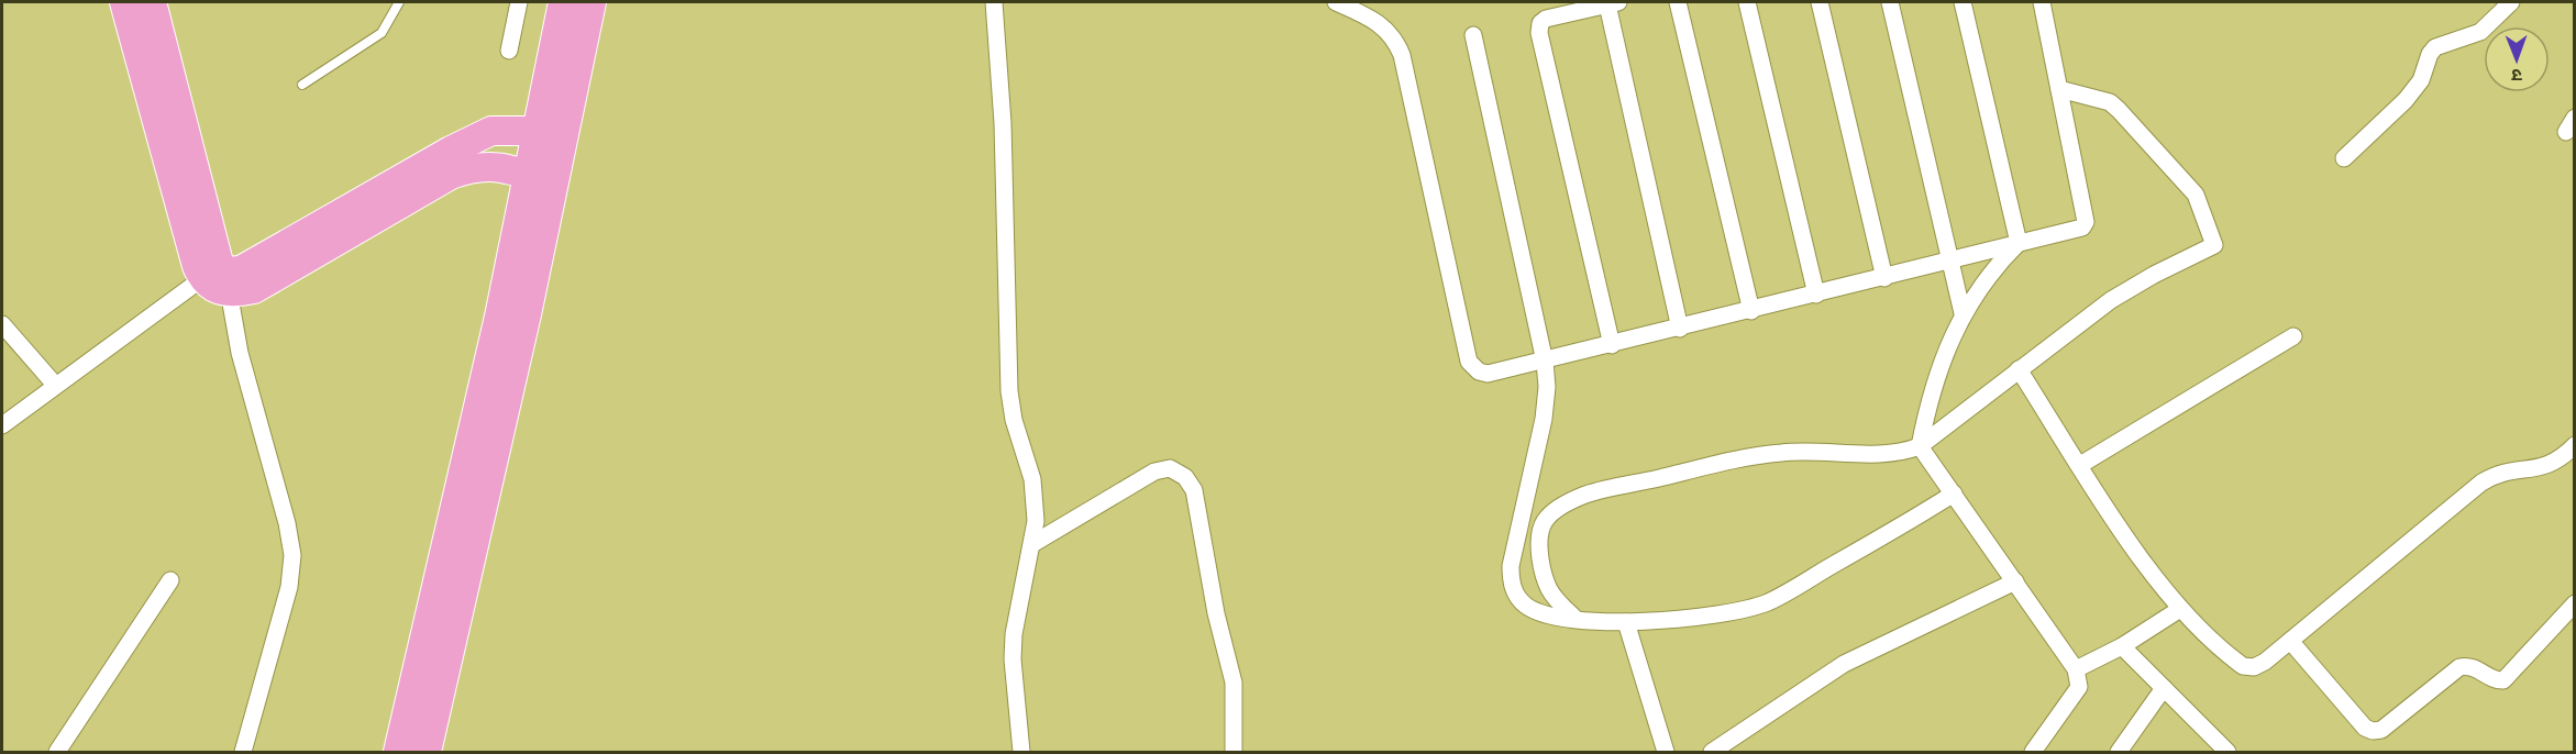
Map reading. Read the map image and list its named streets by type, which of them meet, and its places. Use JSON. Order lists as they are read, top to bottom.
{
  "north": "bottom"
}
